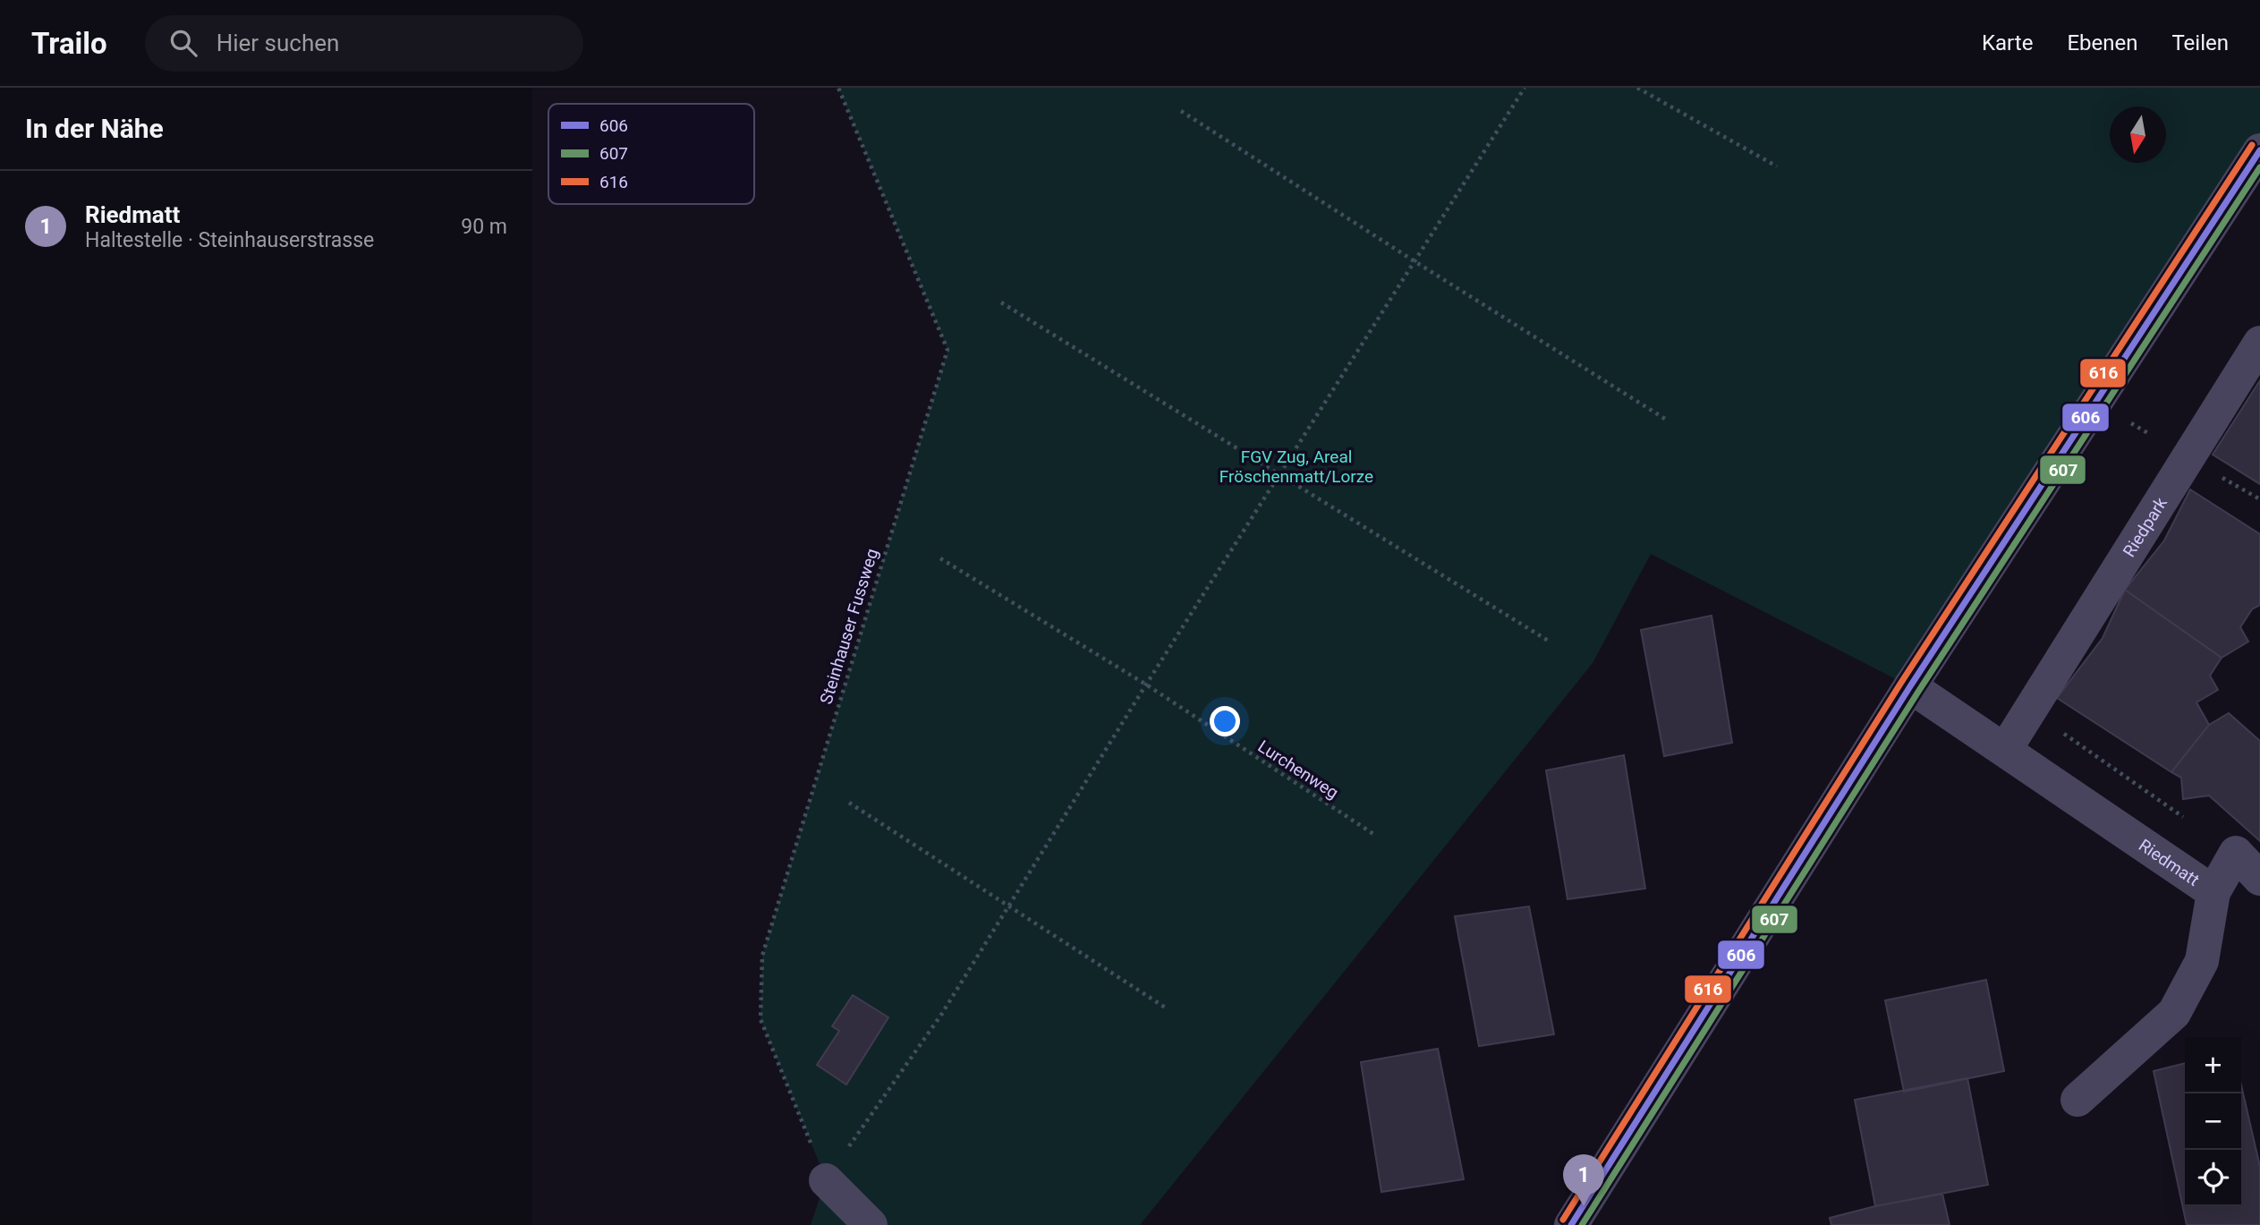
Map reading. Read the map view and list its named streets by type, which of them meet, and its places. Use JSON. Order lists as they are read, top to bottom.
{
  "streets": {
    "street": ["Riedpark", "Riedmatt"],
    "path": ["Steinhauser Fussweg", "Lurchenweg"]
  },
  "crossings": [
    ["Riedpark", "Riedmatt"]
  ],
  "parks": ["FGV Zug, Areal Fröschenmatt/Lorze"],
  "lines": ["transit line 616", "transit line 606", "transit line 607"],
  "legend": ["606", "607", "616"],
  "north": "bottom",
  "page": {
    "header": "Trailo",
    "search": "Hier suchen",
    "nav": ["Karte", "Ebenen", "Teilen"],
    "heading": "In der Nähe",
    "list": [
      {
        "mark": "1",
        "name": "Riedmatt",
        "note": "Haltestelle · Steinhauserstrasse",
        "value": "90 m"
      }
    ],
    "map_buttons": ["+", "−"],
    "pins": "1"
  }
}
